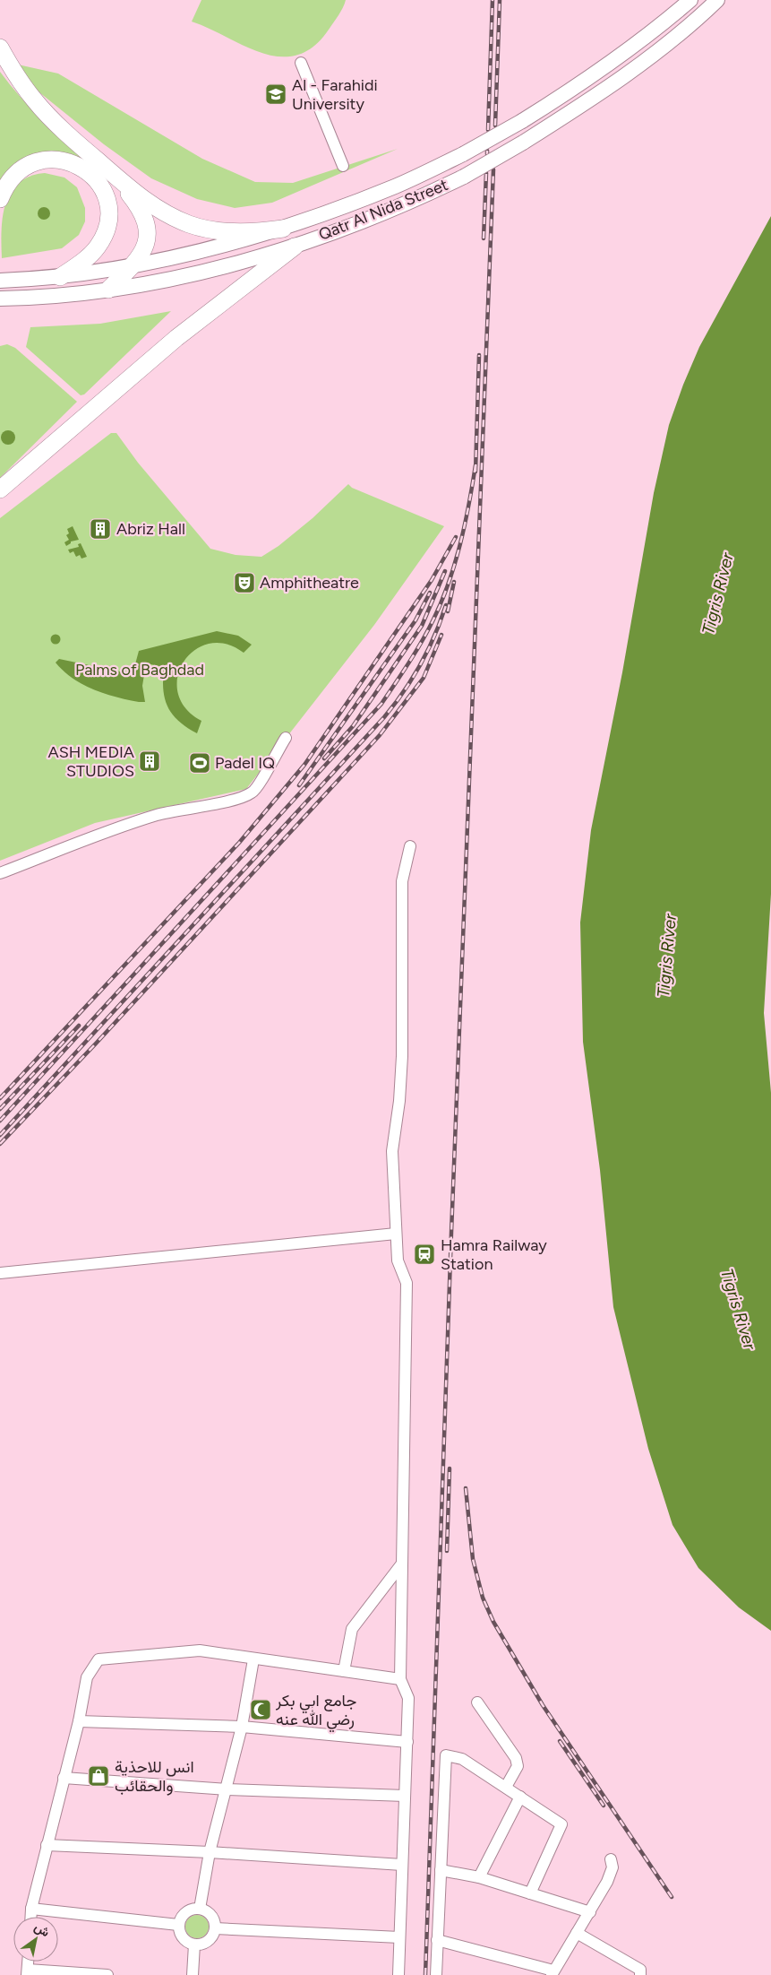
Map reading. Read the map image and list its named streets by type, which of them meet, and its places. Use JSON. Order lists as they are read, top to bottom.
{
  "streets": {
    "main road": ["Qatr Al Nida Street"]
  },
  "water": ["Tigris River"],
  "parks": ["Palms of Baghdad"],
  "places": {
    "school or university": ["Al - Farahidi University"],
    "building": ["Abriz Hall", "ASH MEDIA STUDIOS"],
    "theatre": ["Amphitheatre"],
    "sports": ["Padel IQ"],
    "station": ["Hamra Railway Station"],
    "mosque": ["جامع ابي بكر رضي الله عنه"],
    "shop": ["انس للاحذية والحقائب"]
  },
  "north": "top right"
}
